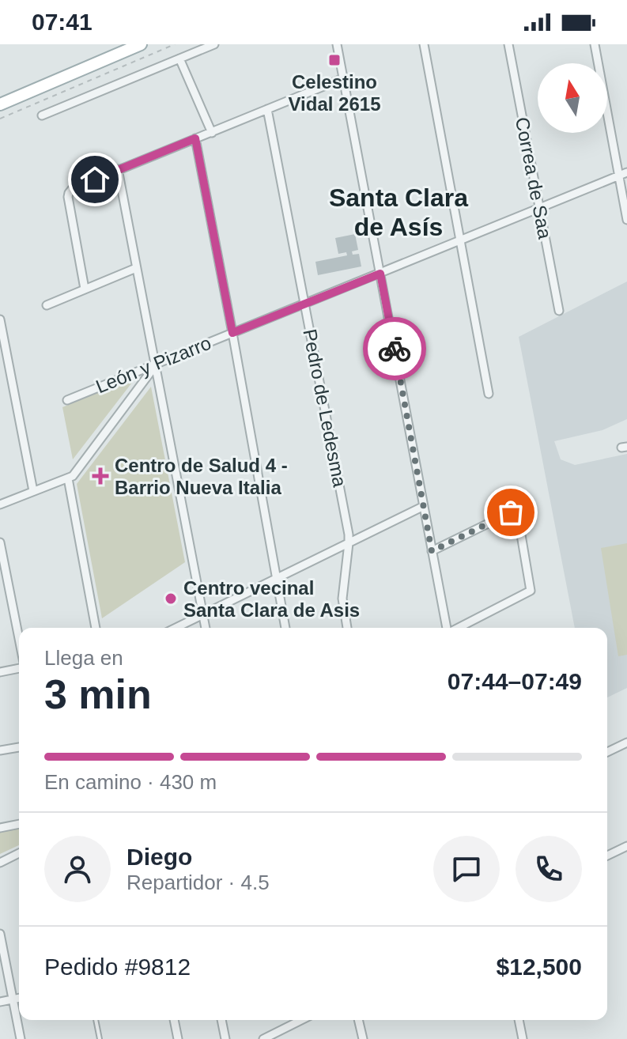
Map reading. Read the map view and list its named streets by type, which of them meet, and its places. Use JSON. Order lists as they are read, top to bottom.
{
  "streets": {
    "street": ["Correa de Saa", "León y Pizarro", "Pedro de Ledesma"]
  },
  "crossings": [
    ["Correa de Saa", "León y Pizarro"],
    ["León y Pizarro", "Pedro de Ledesma"]
  ],
  "districts": ["Santa Clara de Asís"],
  "places": {
    "transit": ["Celestino Vidal 2615"],
    "health": ["Centro de Salud 4 - Barrio Nueva Italia"],
    "other": ["Centro vecinal Santa Clara de Asis"]
  },
  "north": "top",
  "page": {
    "status": "07:41",
    "heading": ["3 min", "Llega en", "07:44–07:49"],
    "panel": [
      "Diego",
      "Repartidor · 4.5",
      "Pedido #9812",
      "$12,500"
    ],
    "bar": "En camino · 430 m"
  }
}
